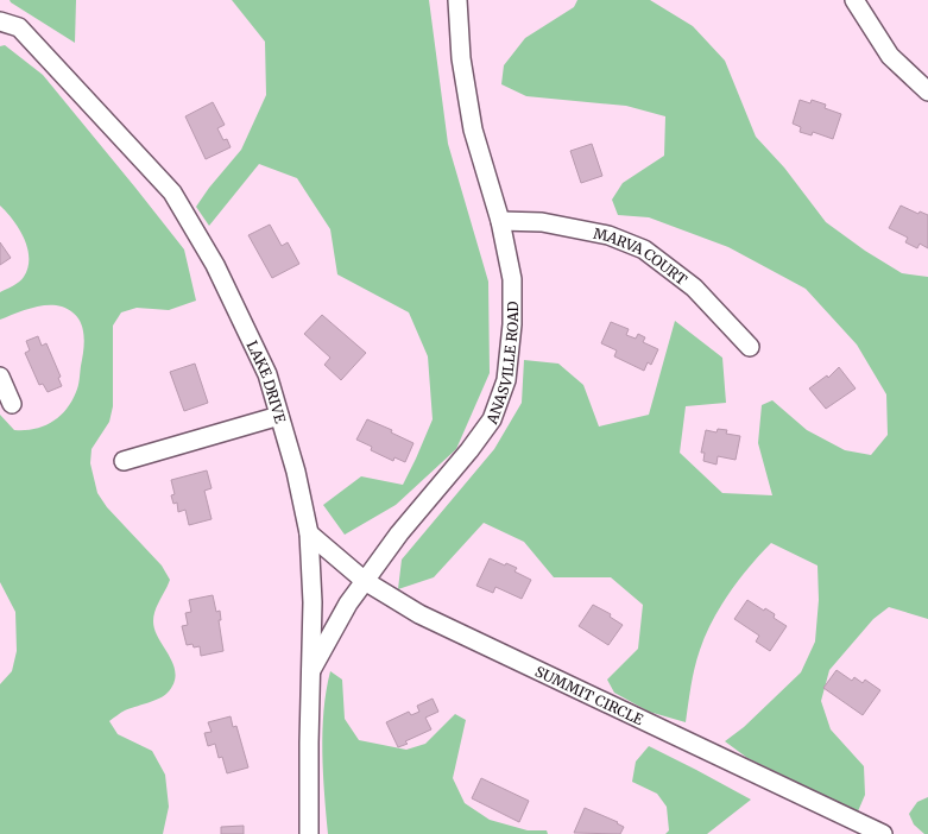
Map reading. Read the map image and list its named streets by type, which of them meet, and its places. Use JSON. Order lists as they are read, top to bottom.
{
  "streets": {
    "street": [
      "MARVA COURT",
      "ANASVILLE ROAD",
      "LAKE DRIVE",
      "SUMMIT CIRCLE"
    ]
  },
  "crossings": [
    ["MARVA COURT", "ANASVILLE ROAD"],
    ["ANASVILLE ROAD", "LAKE DRIVE"],
    ["ANASVILLE ROAD", "SUMMIT CIRCLE"],
    ["LAKE DRIVE", "SUMMIT CIRCLE"]
  ]
}
